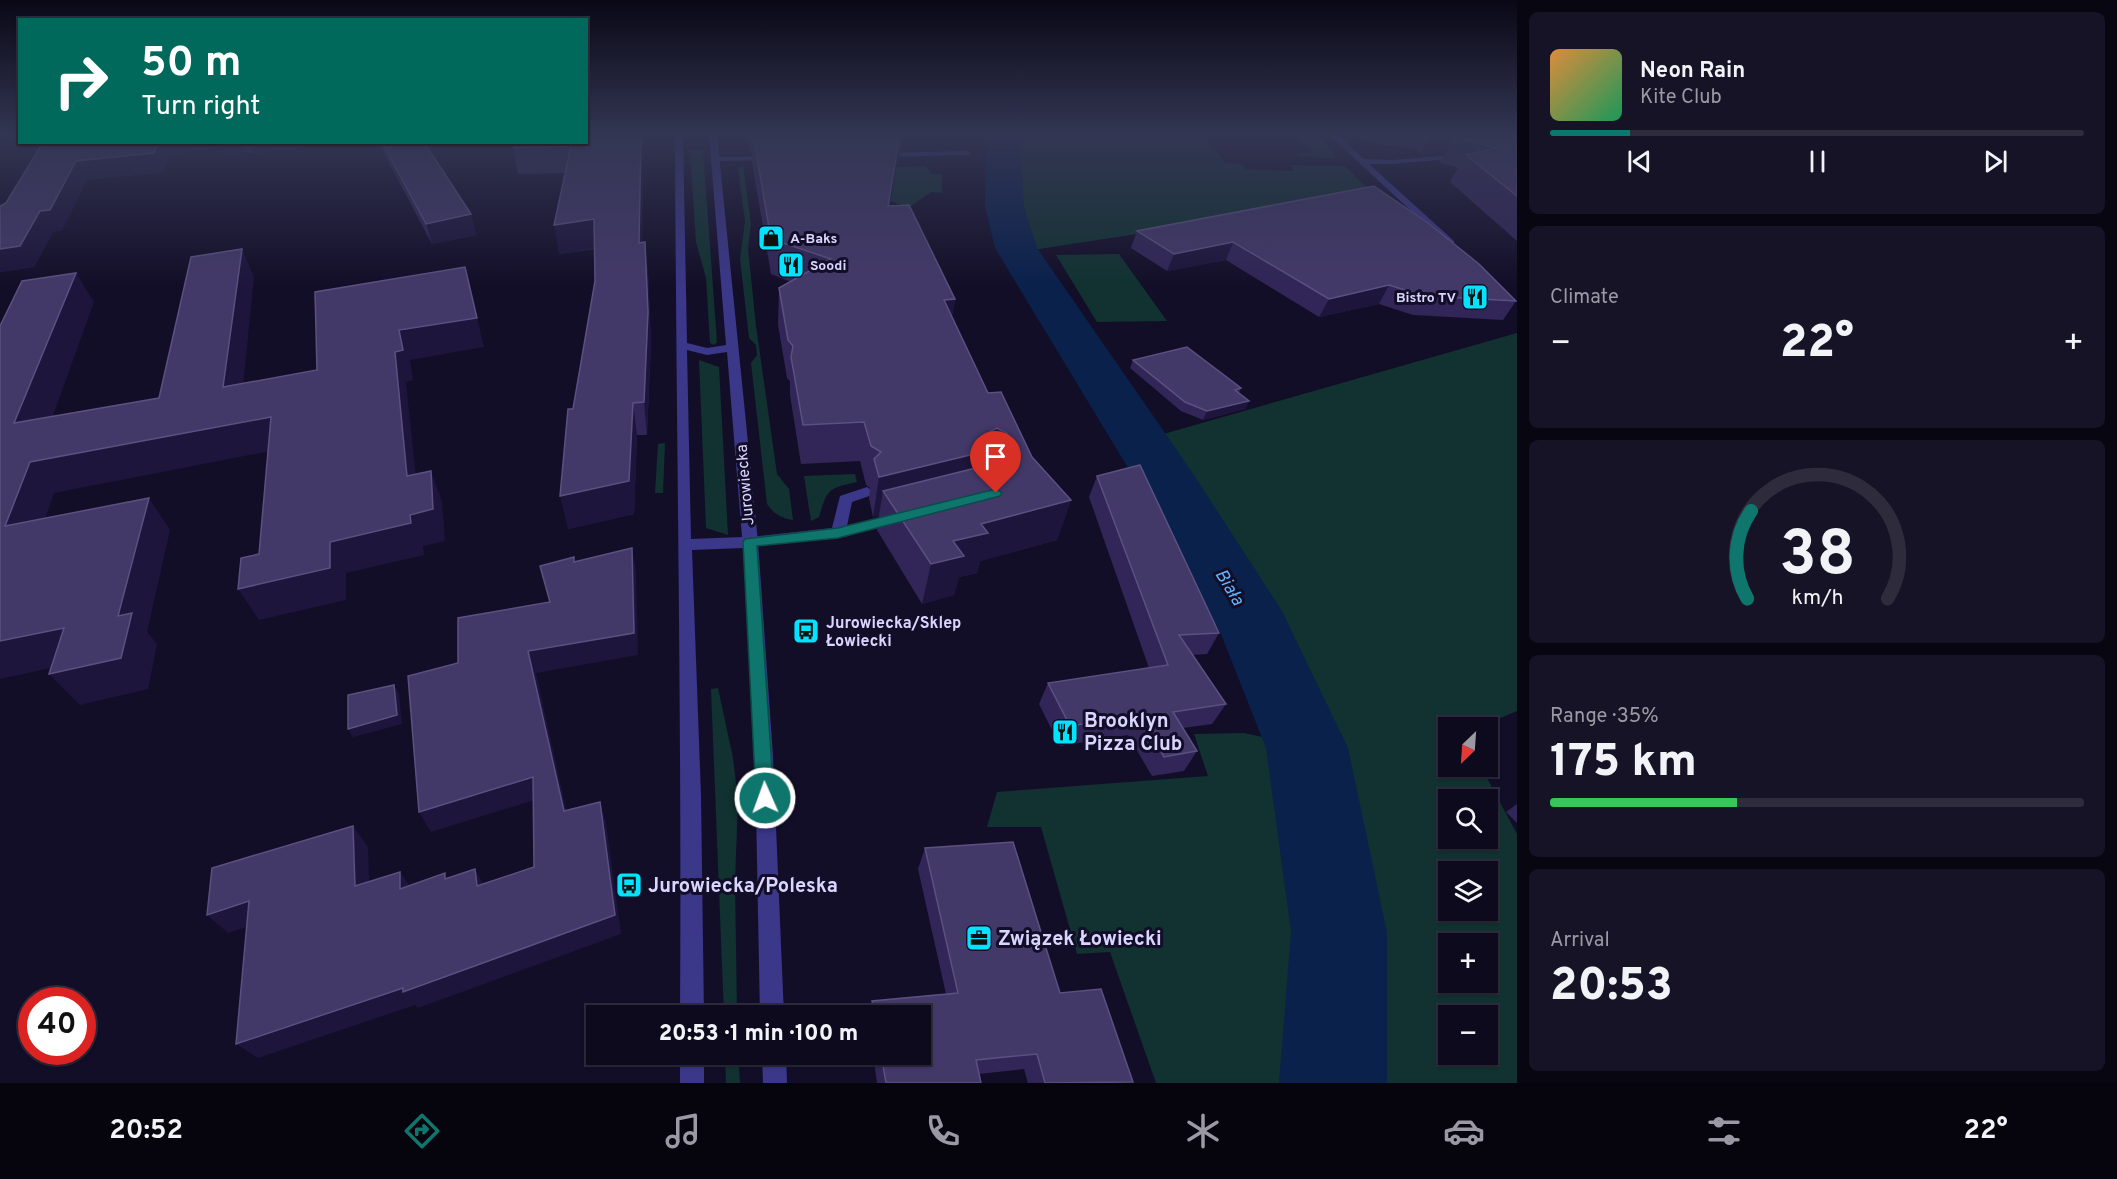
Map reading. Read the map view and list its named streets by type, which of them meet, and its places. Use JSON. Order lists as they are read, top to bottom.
{
  "streets": {
    "street": ["Jurowiecka"]
  },
  "water": ["Biała"],
  "places": {
    "shop": ["A-Baks"],
    "restaurant": ["Soodi", "Bistro TV", "Brooklyn Pizza Club"],
    "bus stop": ["Jurowiecka/Sklep Łowiecki", "Jurowiecka/Poleska"],
    "office": ["Związek Łowiecki"]
  },
  "north": "bottom left",
  "page": {
    "turn": ["50 m", "Turn right"],
    "song": ["Neon Rain", "Kite Club"],
    "tile": [
      "Climate",
      ["Range · 35%", "175 km"],
      ["Arrival", "20:53"]
    ],
    "heat": ["−", "22°", "+"],
    "map_buttons": ["+", "−"],
    "limit": "40",
    "trip": "20:53 · 1 min · 100 m",
    "tabs": ["20:52", "22°"],
    "gauge": ["38", "km/h"]
  }
}
